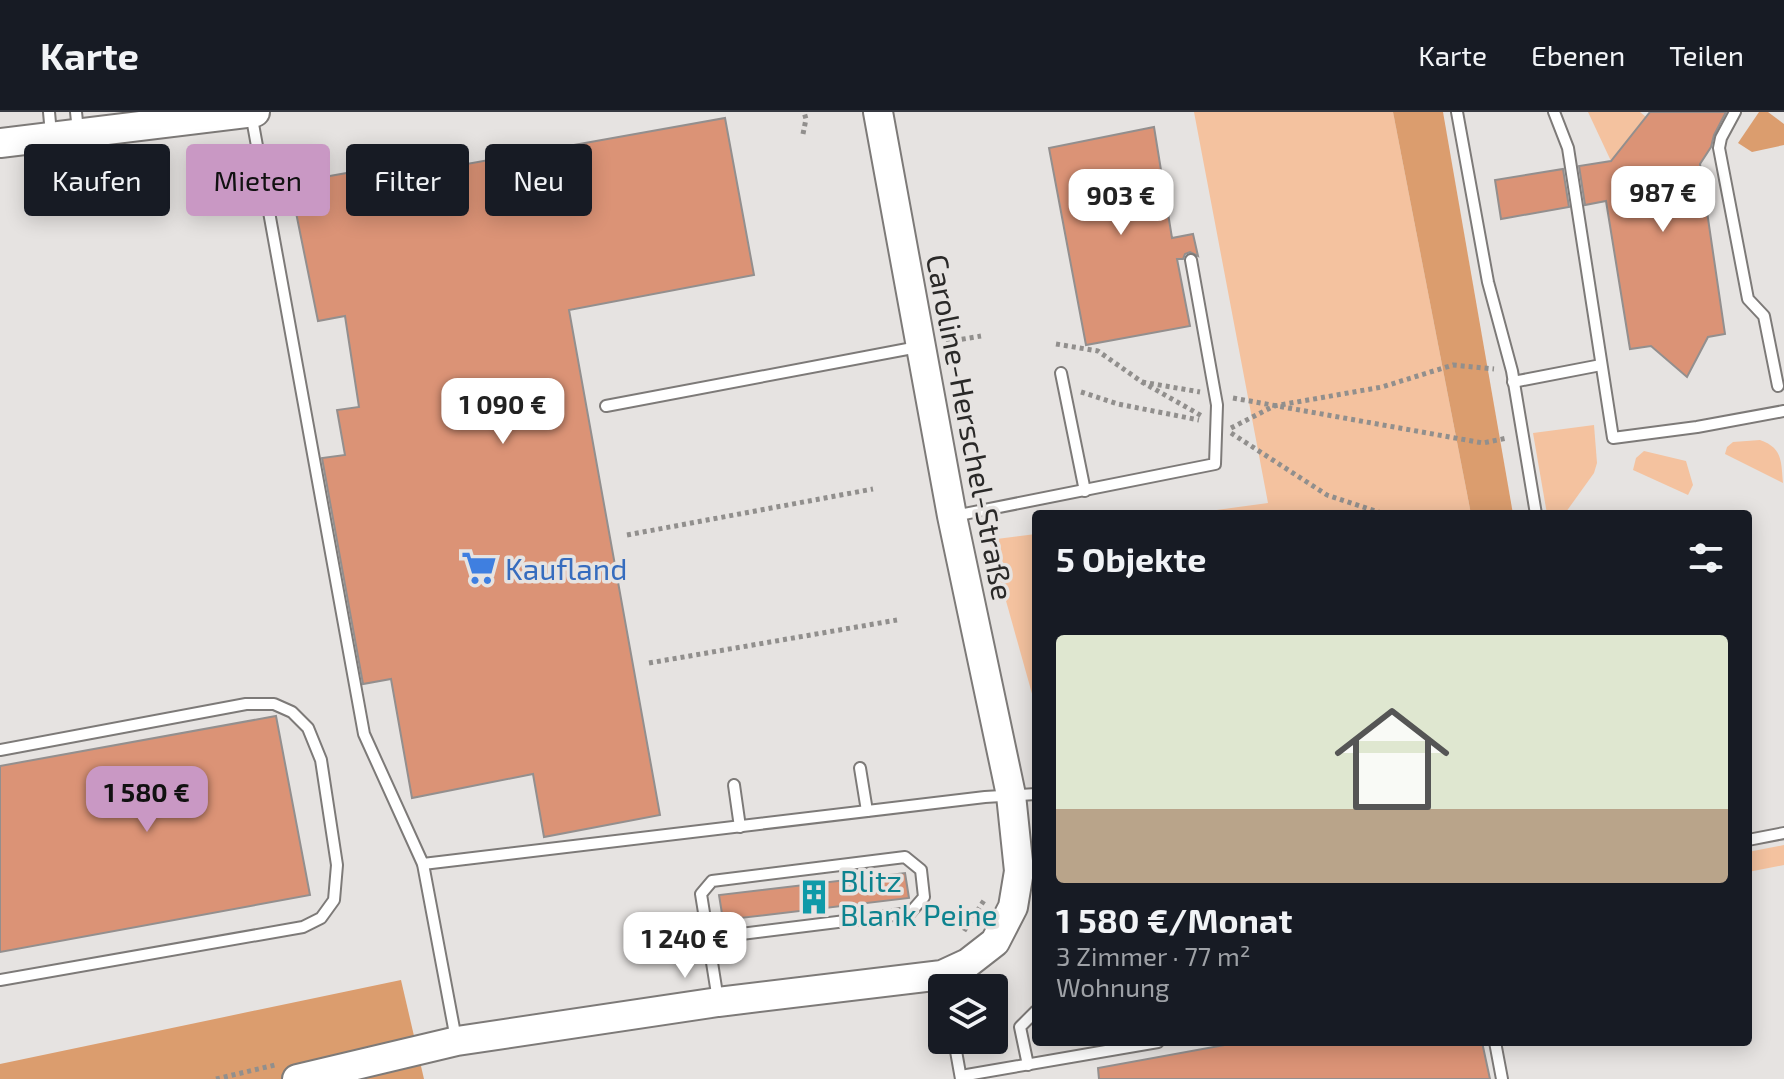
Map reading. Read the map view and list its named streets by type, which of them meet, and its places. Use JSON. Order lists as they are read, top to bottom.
{
  "streets": {
    "street": ["Caroline-Herschel-Straße"]
  },
  "places": {
    "supermarket": ["Kaufland"],
    "building": ["Blitz Blank Peine"]
  },
  "page": {
    "header": "Karte",
    "nav": ["Karte", "Ebenen", "Teilen"],
    "chip": [
      "Kaufen",
      "Mieten",
      "Filter",
      "Neu"
    ],
    "price": [
      "987 €",
      "903 €",
      "1 090 €",
      "1 580 €",
      "1 240 €"
    ],
    "heading": "5 Objekte",
    "list": [
      {
        "name": "1 580 €/Monat",
        "note": "3 Zimmer · 77 m² · Wohnung"
      }
    ]
  }
}
